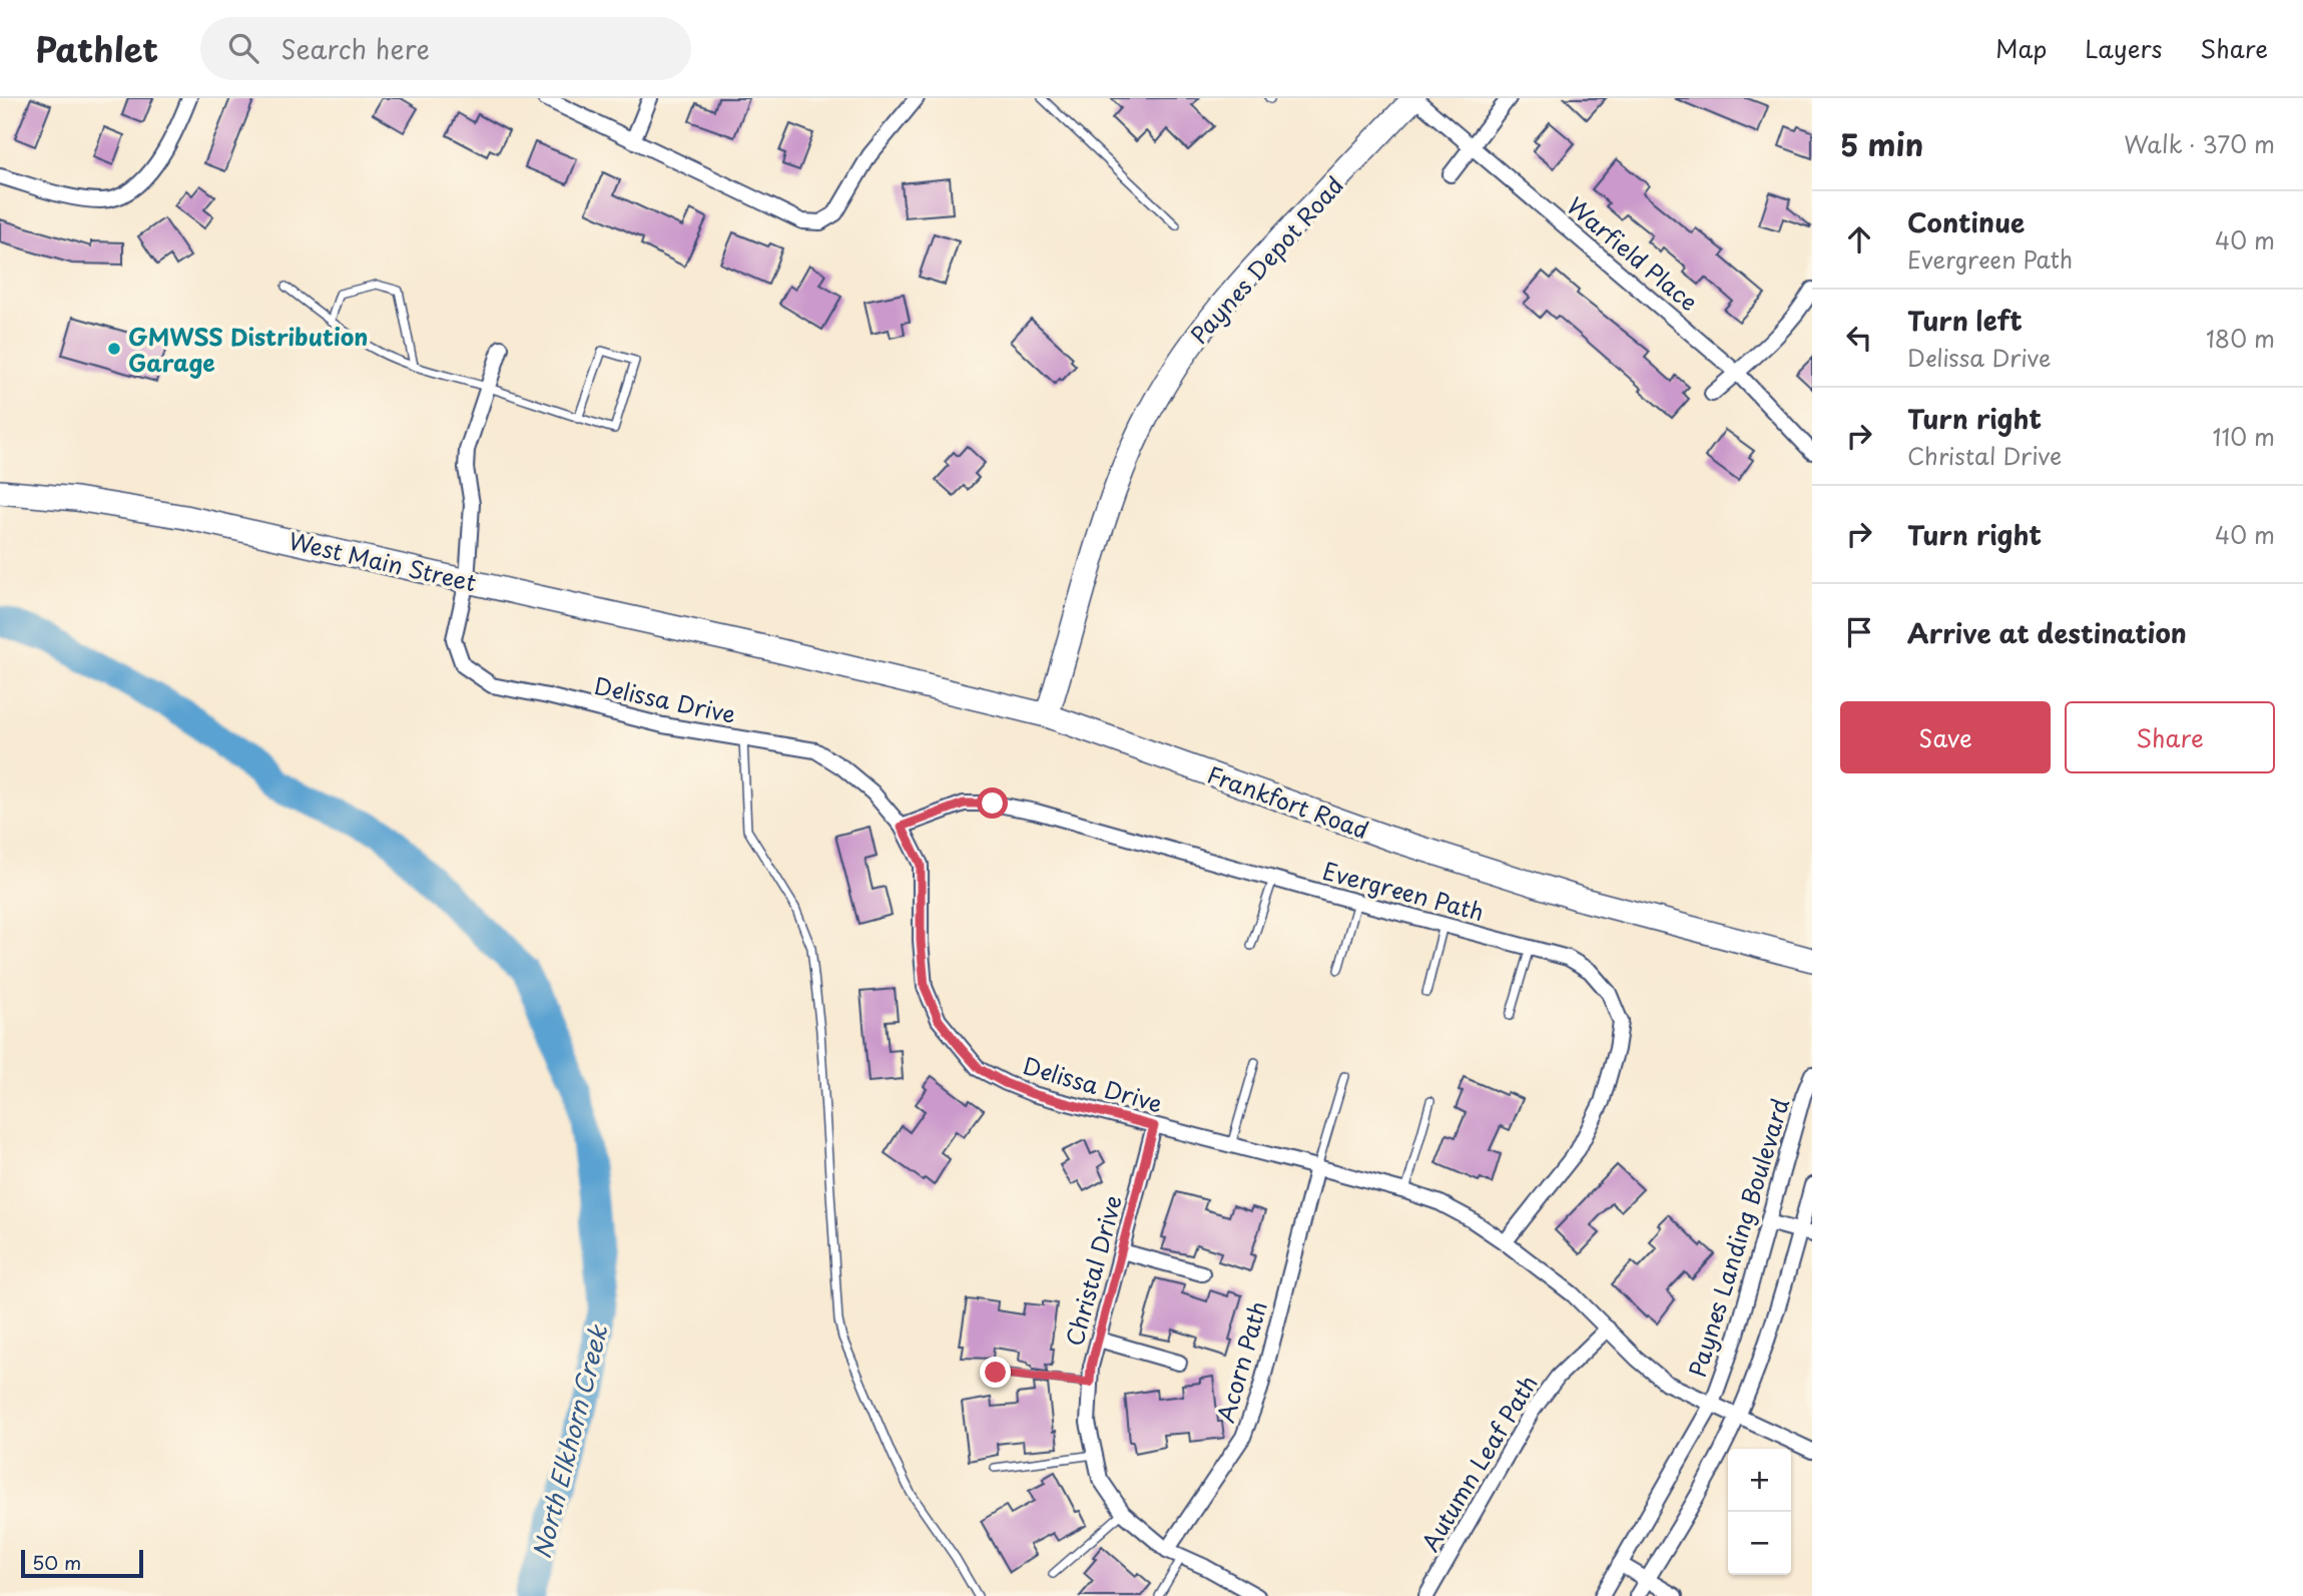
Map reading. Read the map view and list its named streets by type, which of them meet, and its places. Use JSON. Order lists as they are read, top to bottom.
{
  "streets": {
    "main road": ["Paynes Depot Road", "West Main Street", "Frankfort Road"],
    "street": [
      "Warfield Place",
      "Delissa Drive",
      "Evergreen Path",
      "Paynes Landing Boulevard",
      "Christal Drive",
      "Acorn Path",
      "Autumn Leaf Path"
    ]
  },
  "crossings": [
    ["Warfield Place", "Paynes Depot Road"],
    ["Paynes Depot Road", "Frankfort Road"],
    ["West Main Street", "Delissa Drive"],
    ["West Main Street", "Frankfort Road"],
    ["Delissa Drive", "Evergreen Path"],
    ["Delissa Drive", "Paynes Landing Boulevard"],
    ["Delissa Drive", "Christal Drive"],
    ["Delissa Drive", "Acorn Path"],
    ["Delissa Drive", "Autumn Leaf Path"],
    ["Christal Drive", "Acorn Path"]
  ],
  "water": ["North Elkhorn Creek"],
  "places": ["GMWSS Distribution Garage"],
  "scale_bar": "50 m",
  "page": {
    "header": "Pathlet",
    "search": "Search here",
    "nav": ["Map", "Layers", "Share"],
    "heading": ["5 min", "Walk · 370 m"],
    "list": [
      ["Continue", "Evergreen Path", "40 m"],
      ["Turn left", "Delissa Drive", "180 m"],
      ["Turn right", "Christal Drive", "110 m"],
      ["Turn right", "40 m"],
      "Arrive at destination"
    ],
    "buttons": ["Save", "Share"],
    "map_buttons": ["+", "−"],
    "scale": "50 m"
  }
}
